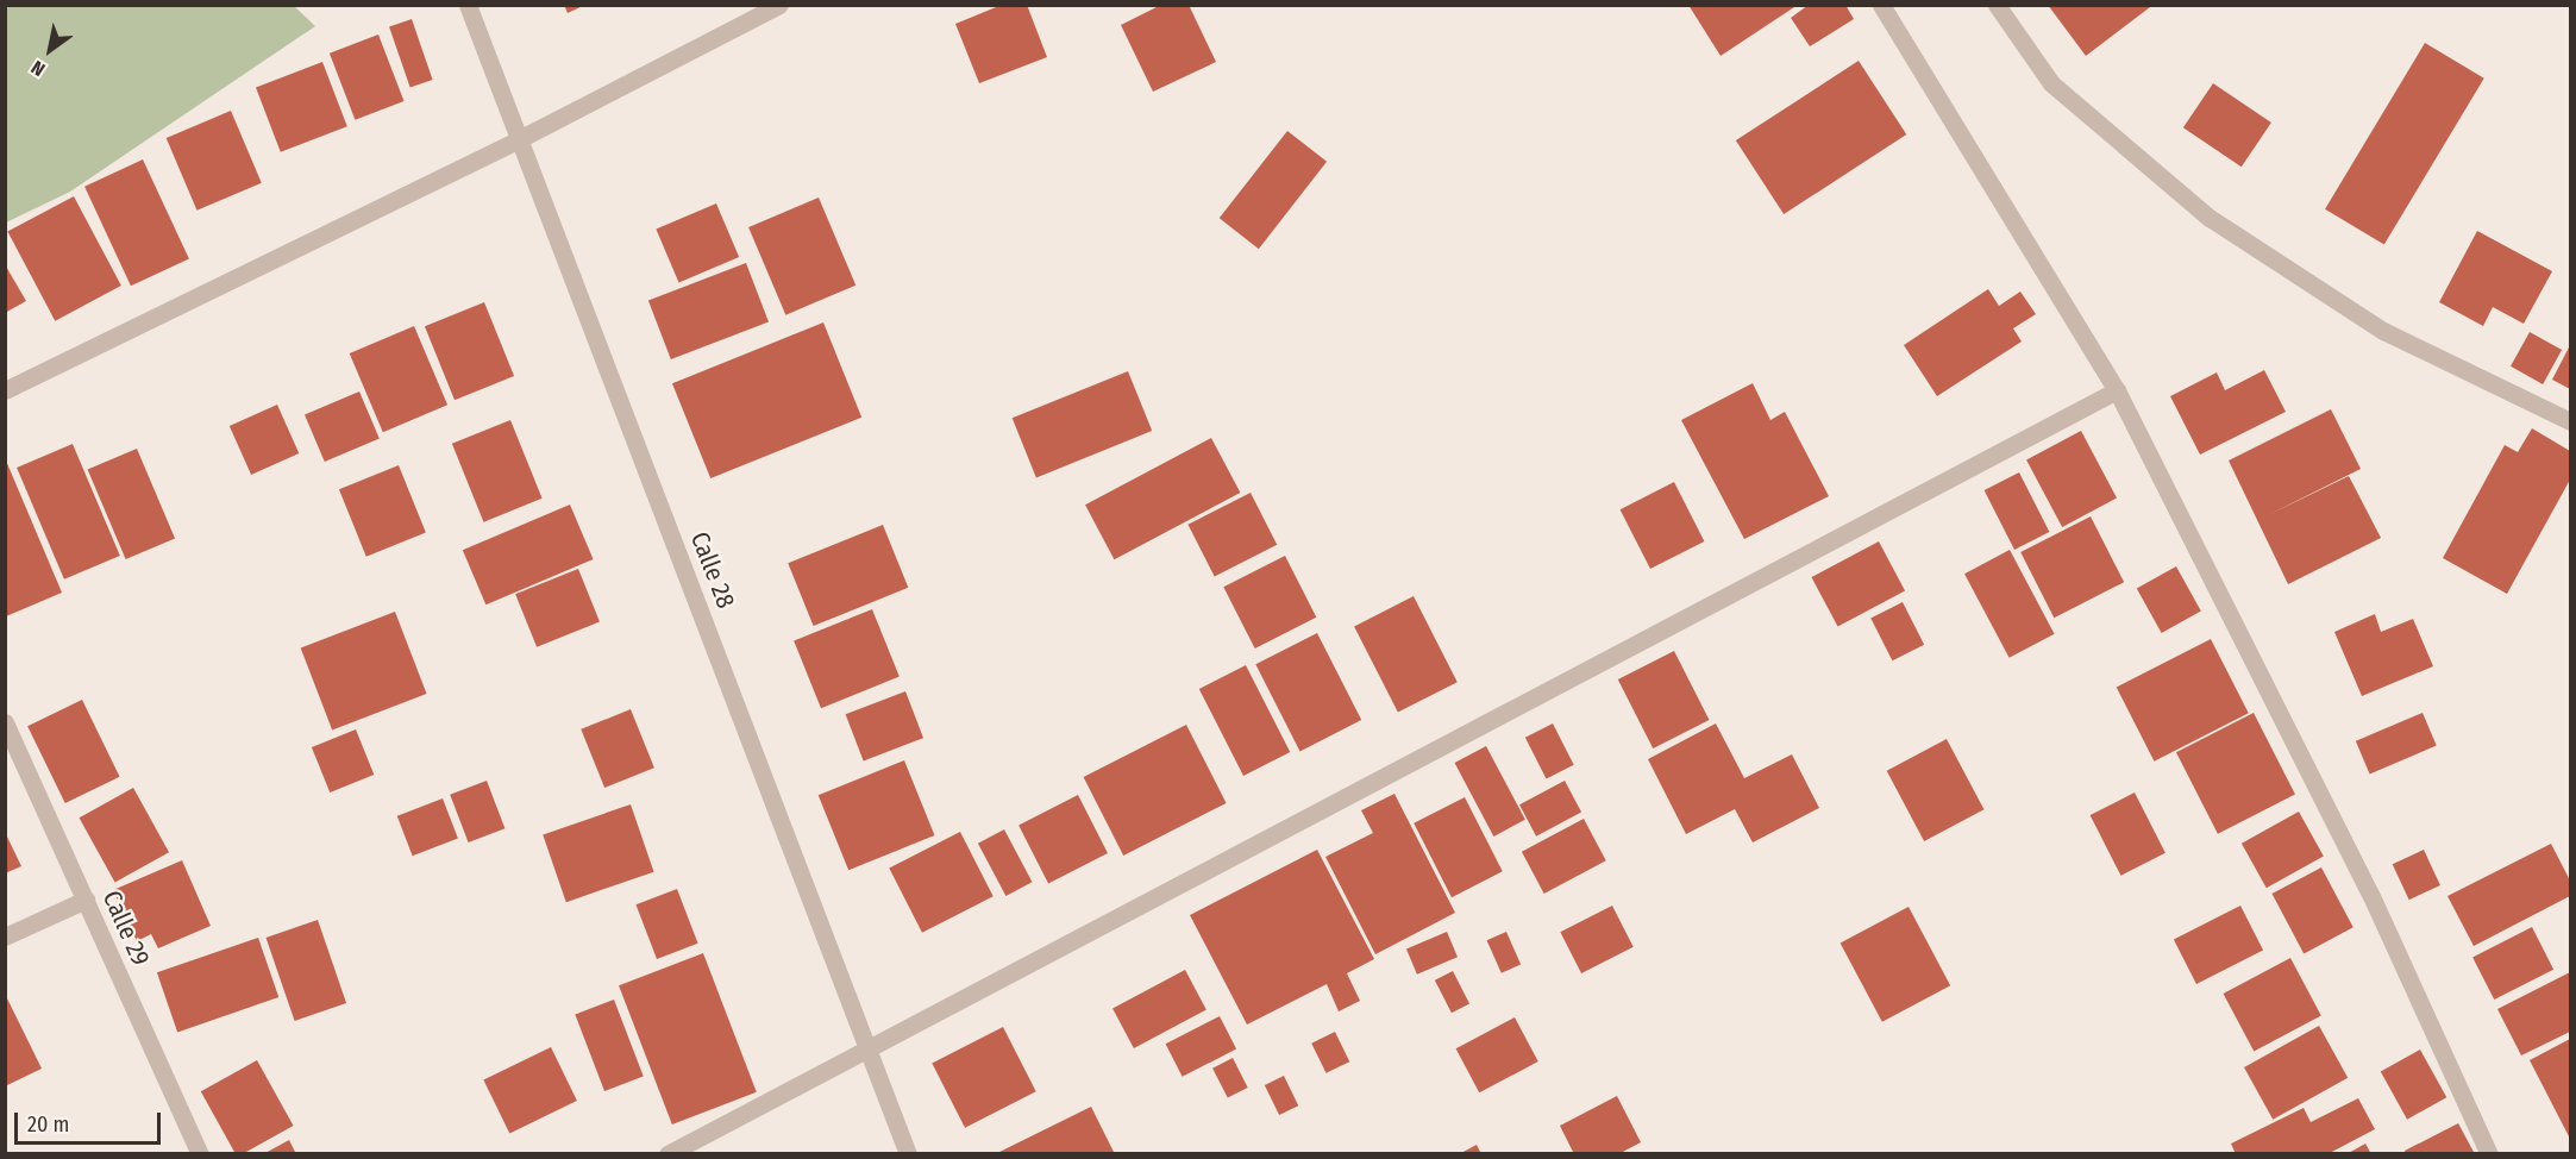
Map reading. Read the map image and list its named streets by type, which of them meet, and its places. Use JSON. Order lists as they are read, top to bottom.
{
  "streets": {
    "street": ["Calle 28", "Calle 29"]
  },
  "scale_bar": "20 m",
  "north": "bottom left"
}
